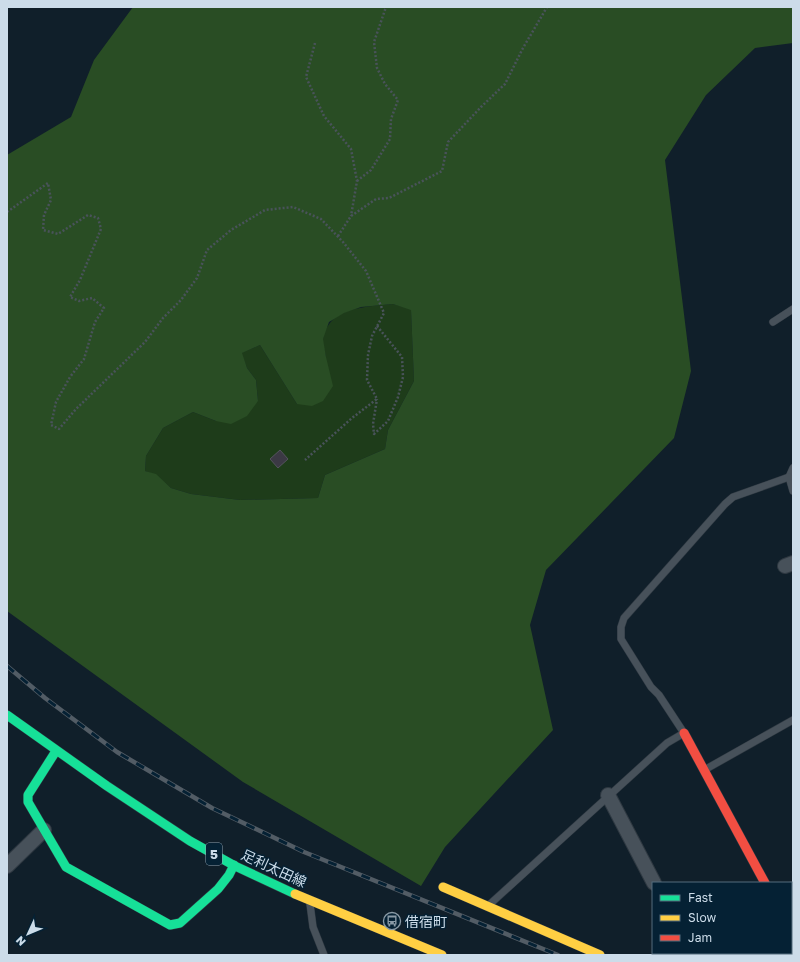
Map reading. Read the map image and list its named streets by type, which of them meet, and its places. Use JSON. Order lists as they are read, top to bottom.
{
  "streets": {
    "street": ["5", "足利太田線"]
  },
  "places": {
    "bus stop": ["借宿町"]
  },
  "legend": ["Fast", "Slow", "Jam"],
  "north": "bottom left"
}
